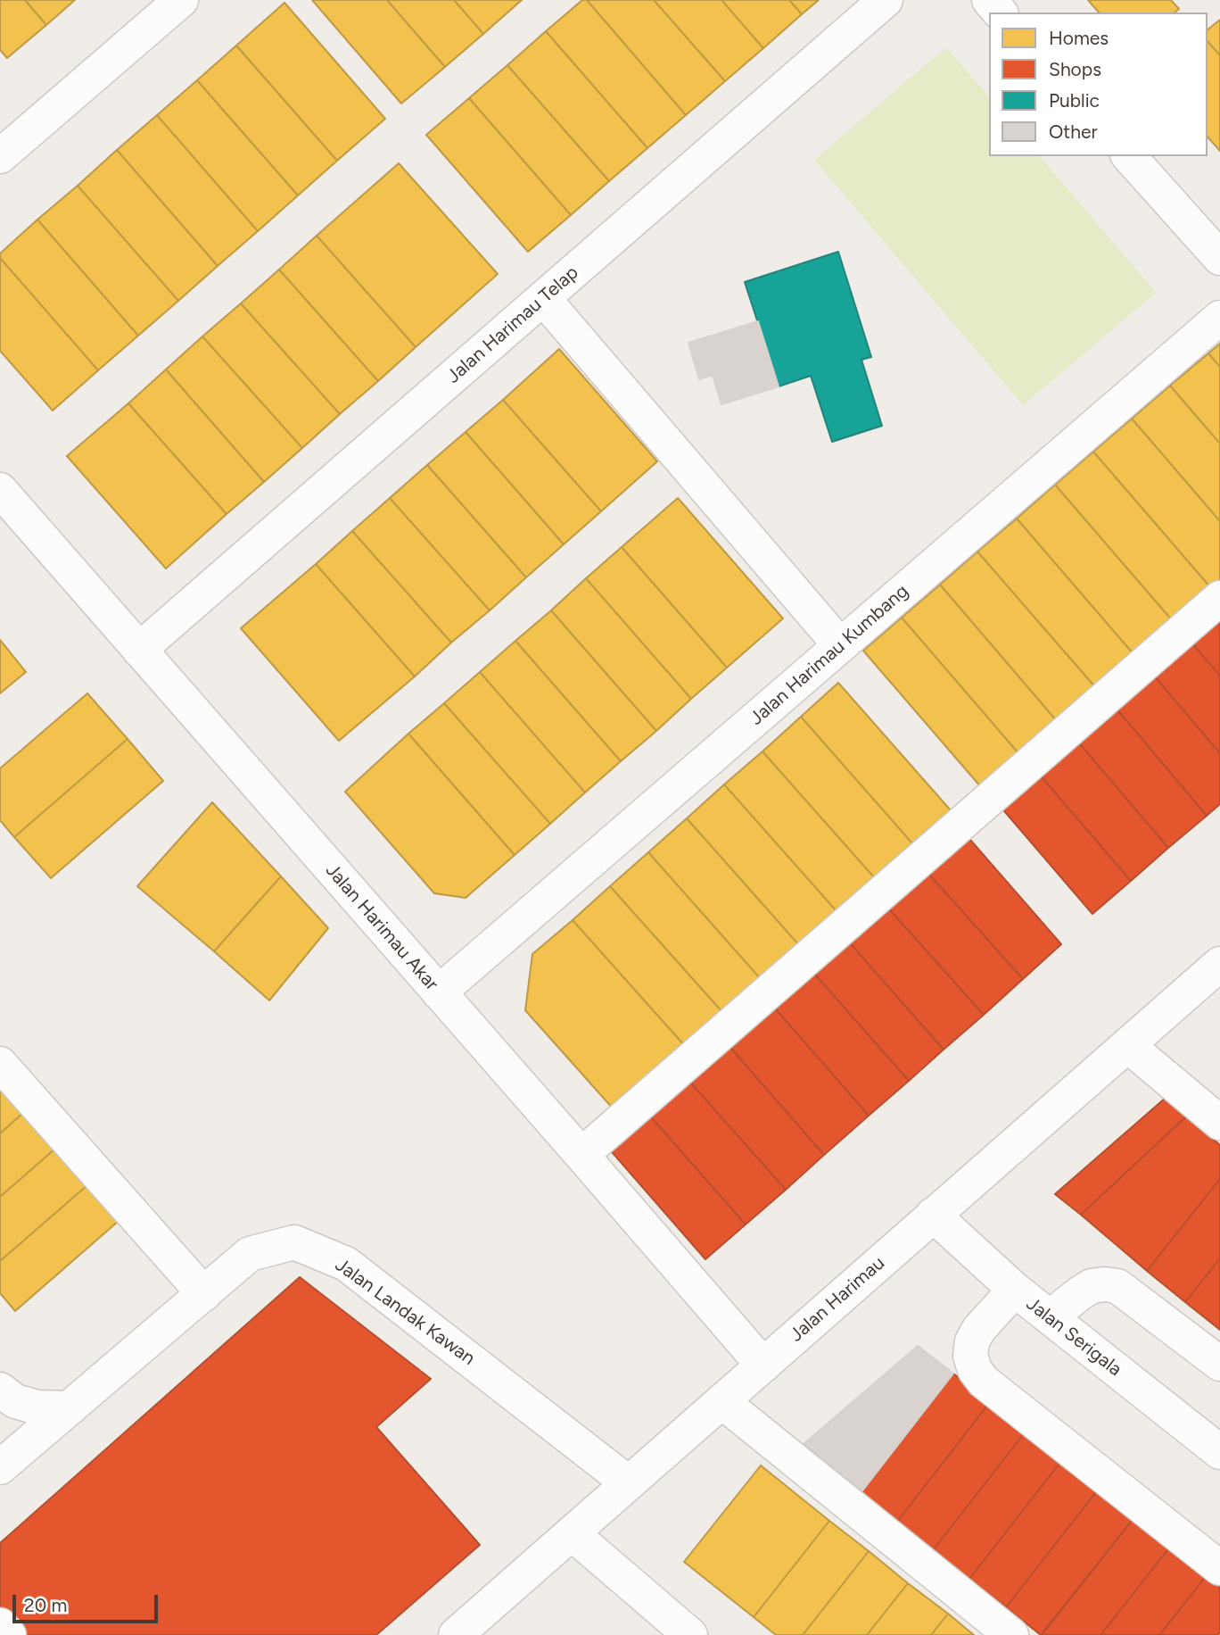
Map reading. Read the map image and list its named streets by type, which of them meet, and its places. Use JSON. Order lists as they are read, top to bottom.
{
  "streets": {
    "street": [
      "Jalan Harimau Telap",
      "Jalan Harimau Kumbang",
      "Jalan Harimau Akar",
      "Jalan Harimau",
      "Jalan Landak Kawan",
      "Jalan Serigala"
    ]
  },
  "crossings": [
    ["Jalan Harimau Telap", "Jalan Harimau Akar"],
    ["Jalan Harimau Kumbang", "Jalan Harimau Akar"],
    ["Jalan Harimau Akar", "Jalan Harimau"],
    ["Jalan Harimau", "Jalan Landak Kawan"],
    ["Jalan Harimau", "Jalan Serigala"]
  ],
  "legend": [
    "Homes",
    "Shops",
    "Public",
    "Other"
  ],
  "scale_bar": "20 m"
}
